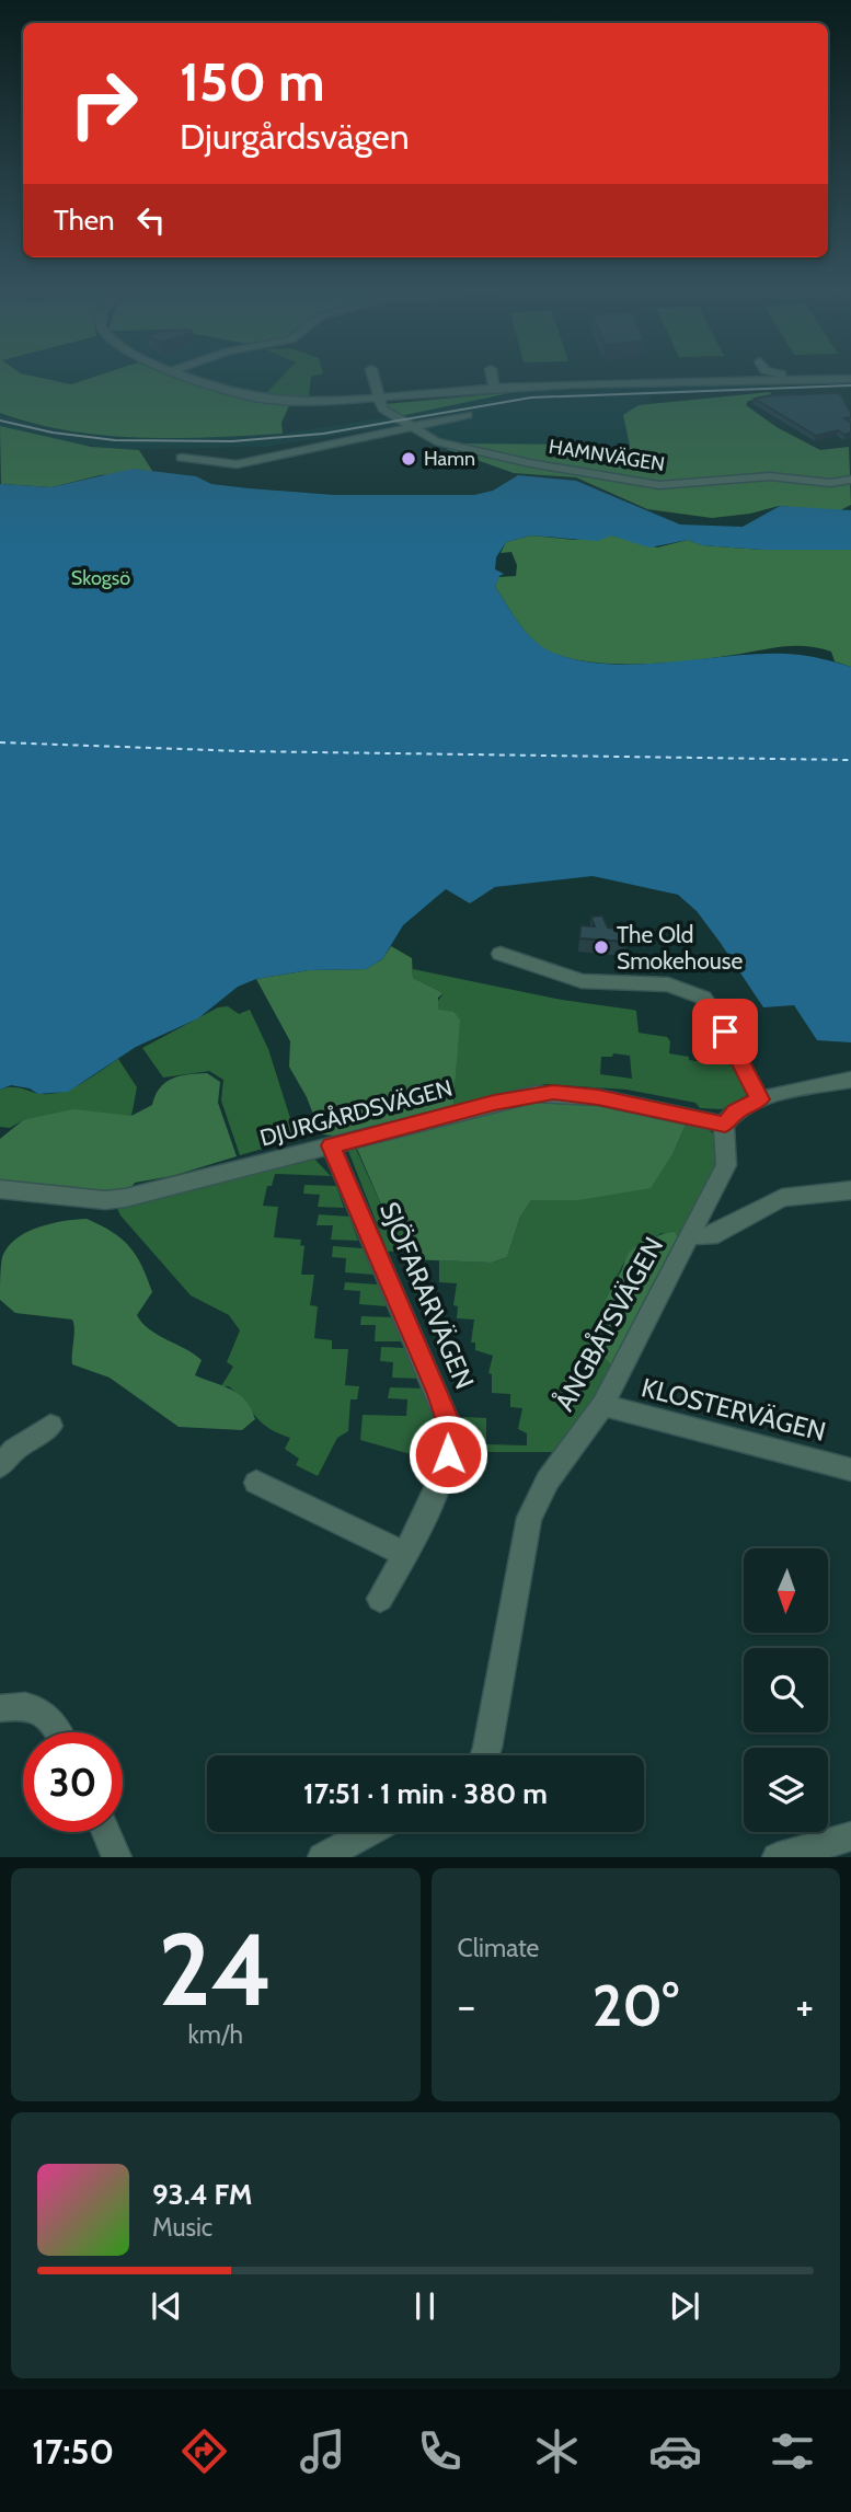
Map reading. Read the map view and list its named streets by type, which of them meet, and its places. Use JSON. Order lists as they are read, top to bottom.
{
  "streets": {
    "street": [
      "HAMNVÄGEN",
      "DJURGÅRDSVÄGEN",
      "SJÖFARARVÄGEN",
      "ÅNGBÅTSVÄGEN",
      "KLOSTERVÄGEN"
    ]
  },
  "crossings": [
    ["DJURGÅRDSVÄGEN", "SJÖFARARVÄGEN"],
    ["DJURGÅRDSVÄGEN", "ÅNGBÅTSVÄGEN"],
    ["ÅNGBÅTSVÄGEN", "KLOSTERVÄGEN"]
  ],
  "parks": ["Skogsö"],
  "places": ["Hamn", "The Old Smokehouse"],
  "north": "bottom",
  "page": {
    "turn": ["150 m", "Djurgårdsvägen"],
    "then": "Then",
    "limit": "30",
    "trip": "17:51 · 1 min · 380 m",
    "tile": [
      ["24", "km/h"],
      "Climate"
    ],
    "heat": ["−", "20°", "+"],
    "song": ["93.4 FM", "Music"],
    "tabs": "17:50"
  }
}
